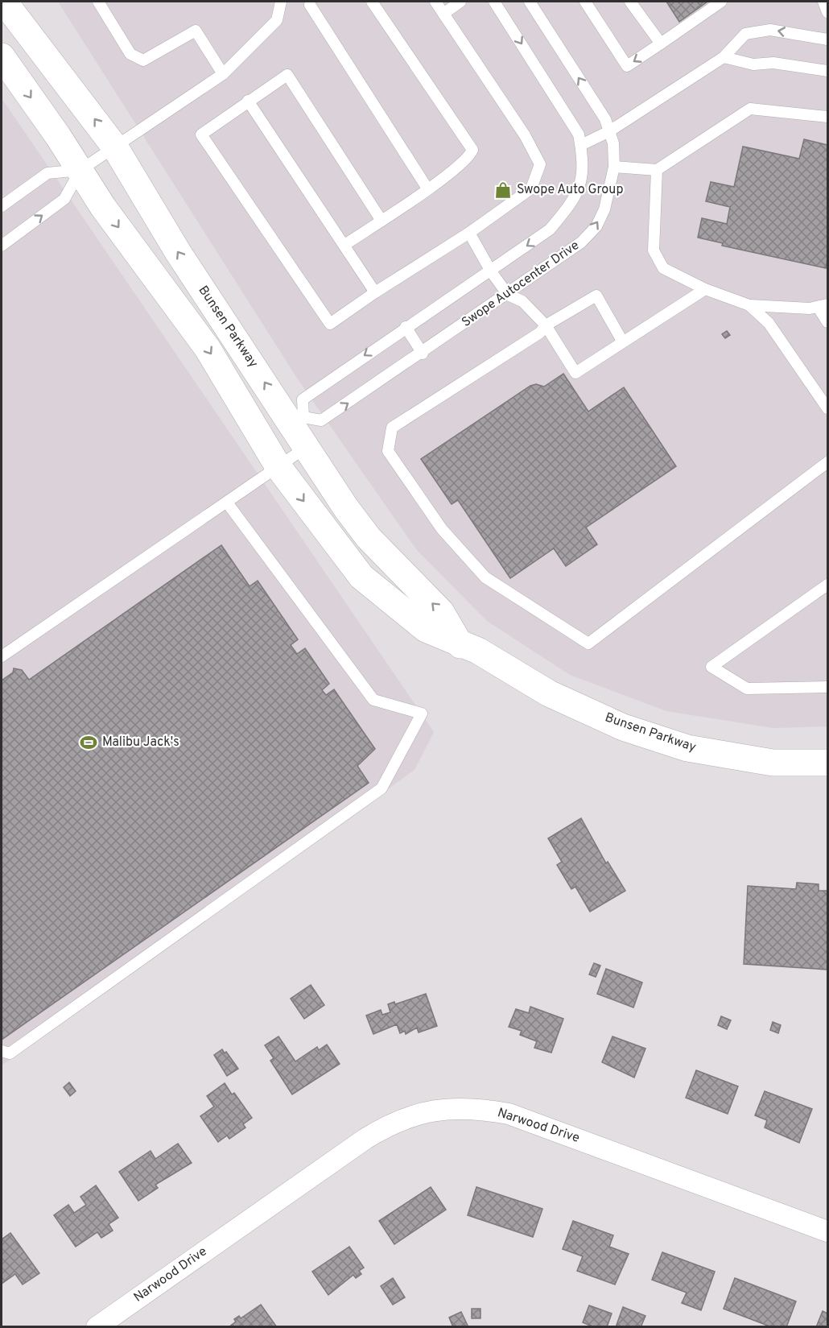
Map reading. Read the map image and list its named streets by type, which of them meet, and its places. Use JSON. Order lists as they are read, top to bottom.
{
  "streets": {
    "street": ["Bunsen Parkway", "Narwood Drive"],
    "lane": ["Swope Autocenter Drive"]
  },
  "crossings": [
    ["Swope Autocenter Drive", "Bunsen Parkway"]
  ],
  "places": {
    "shop": ["Swope Auto Group"],
    "sports": ["Malibu Jack's"]
  }
}
